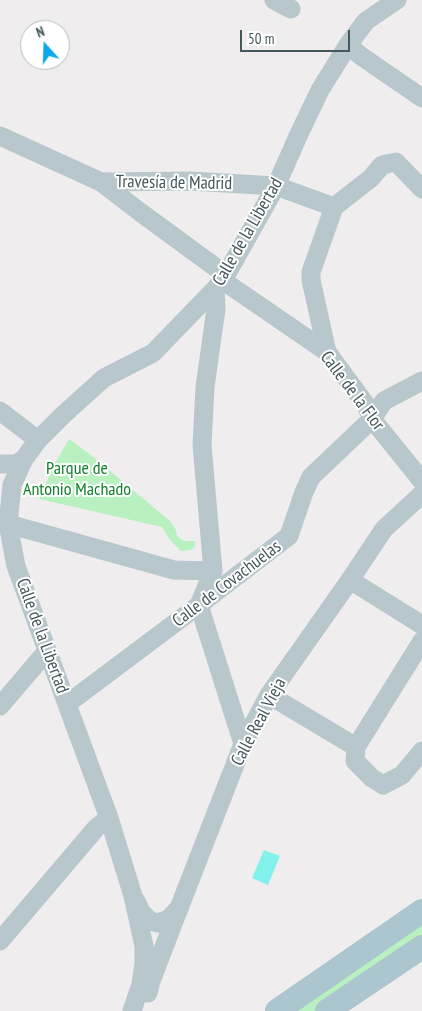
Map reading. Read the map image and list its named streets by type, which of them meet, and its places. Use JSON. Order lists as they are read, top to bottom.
{
  "streets": {
    "street": [
      "Travesía de Madrid",
      "Calle de la Libertad",
      "Calle de la Flor",
      "Calle de Covachuelas",
      "Calle Real Vieja"
    ]
  },
  "crossings": [
    ["Travesía de Madrid", "Calle de la Libertad"],
    ["Travesía de Madrid", "Calle de la Flor"],
    ["Calle de la Libertad", "Calle de la Flor"],
    ["Calle de la Libertad", "Calle de Covachuelas"],
    ["Calle de la Flor", "Calle de Covachuelas"]
  ],
  "parks": ["Parque de Antonio Machado"],
  "scale_bar": "50 m",
  "north": "top"
}
